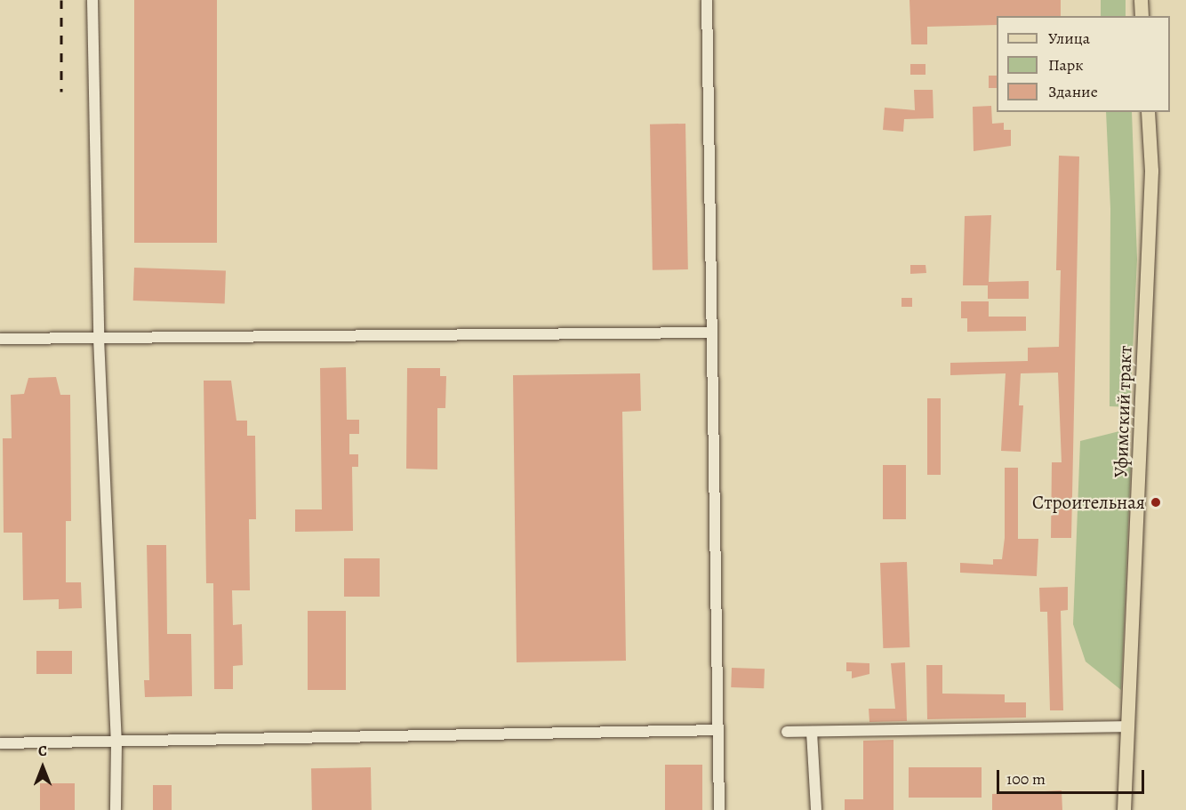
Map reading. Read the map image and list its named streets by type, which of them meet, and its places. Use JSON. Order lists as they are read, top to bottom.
{
  "streets": {
    "main road": ["Уфимский тракт"]
  },
  "places": ["Строительная"],
  "legend": ["Улица", "Парк", "Здание"],
  "scale_bar": "100 m",
  "north": "top"
}
